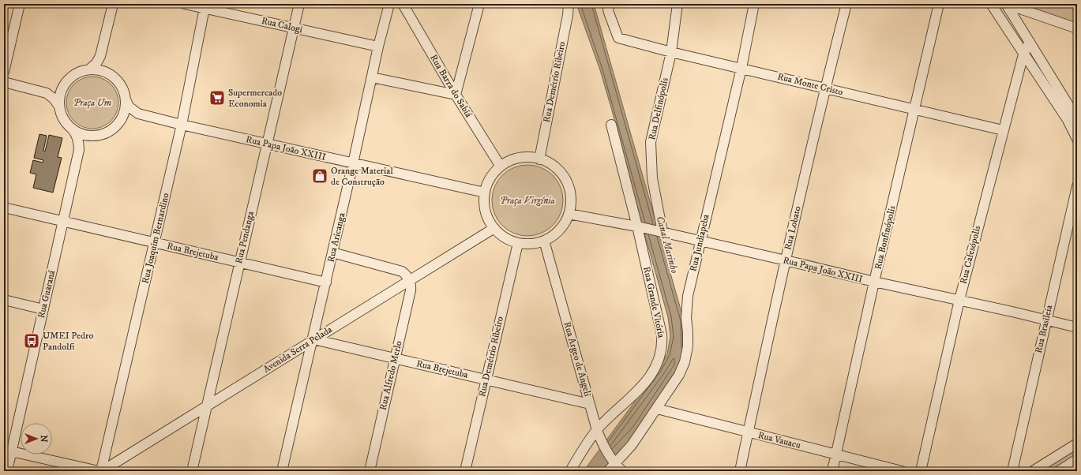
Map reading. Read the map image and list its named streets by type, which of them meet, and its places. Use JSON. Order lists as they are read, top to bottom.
{
  "streets": {
    "street": [
      "Rua Calogi",
      "Rua Demétrio Ribeiro",
      "Rua Monte Cristo",
      "Rua Barra do Sabiá",
      "Rua Delfinópolis",
      "Rua Papa João XXIII",
      "Rua Lobato",
      "Rua Pendanga",
      "Rua Aricanga",
      "Rua Bonfinópolis",
      "Rua Joaquim Bernardino",
      "Rua Jundiapeba",
      "Rua Brejetuba",
      "Rua Cafesópolis",
      "Rua Guaraná",
      "Rua Grande Vitória",
      "Rua Brasileia",
      "Avenida Serra Pelada",
      "Rua Argeo de Angeli",
      "Rua Alfredo Merlo",
      "Rua Vauacu"
    ]
  },
  "crossings": [
    ["Rua Calogi", "Rua Pendanga"],
    ["Rua Calogi", "Rua Aricanga"],
    ["Rua Calogi", "Rua Joaquim Bernardino"],
    ["Rua Demétrio Ribeiro", "Rua Barra do Sabiá"],
    ["Rua Demétrio Ribeiro", "Rua Papa João XXIII"],
    ["Rua Demétrio Ribeiro", "Rua Brejetuba"],
    ["Rua Demétrio Ribeiro", "Avenida Serra Pelada"],
    ["Rua Demétrio Ribeiro", "Rua Argeo de Angeli"],
    ["Rua Monte Cristo", "Rua Delfinópolis"],
    ["Rua Monte Cristo", "Rua Lobato"],
    ["Rua Monte Cristo", "Rua Bonfinópolis"],
    ["Rua Monte Cristo", "Rua Jundiapeba"],
    ["Rua Monte Cristo", "Rua Cafesópolis"],
    ["Rua Barra do Sabiá", "Rua Papa João XXIII"],
    ["Rua Barra do Sabiá", "Avenida Serra Pelada"],
    ["Rua Barra do Sabiá", "Rua Argeo de Angeli"],
    ["Rua Delfinópolis", "Rua Papa João XXIII"],
    ["Rua Papa João XXIII", "Rua Lobato"],
    ["Rua Papa João XXIII", "Rua Pendanga"],
    ["Rua Papa João XXIII", "Rua Aricanga"],
    ["Rua Papa João XXIII", "Rua Bonfinópolis"],
    ["Rua Papa João XXIII", "Rua Joaquim Bernardino"],
    ["Rua Papa João XXIII", "Rua Jundiapeba"],
    ["Rua Papa João XXIII", "Rua Cafesópolis"],
    ["Rua Papa João XXIII", "Rua Guaraná"],
    ["Rua Papa João XXIII", "Rua Grande Vitória"],
    ["Rua Papa João XXIII", "Rua Brasileia"],
    ["Rua Papa João XXIII", "Avenida Serra Pelada"],
    ["Rua Papa João XXIII", "Rua Argeo de Angeli"],
    ["Rua Lobato", "Rua Vauacu"],
    ["Rua Pendanga", "Rua Brejetuba"],
    ["Rua Pendanga", "Avenida Serra Pelada"],
    ["Rua Aricanga", "Rua Brejetuba"],
    ["Rua Aricanga", "Avenida Serra Pelada"],
    ["Rua Bonfinópolis", "Rua Vauacu"],
    ["Rua Joaquim Bernardino", "Rua Brejetuba"],
    ["Rua Joaquim Bernardino", "Avenida Serra Pelada"],
    ["Rua Jundiapeba", "Rua Argeo de Angeli"],
    ["Rua Jundiapeba", "Rua Vauacu"],
    ["Rua Brejetuba", "Rua Guaraná"],
    ["Rua Brejetuba", "Avenida Serra Pelada"],
    ["Rua Brejetuba", "Rua Argeo de Angeli"],
    ["Rua Brejetuba", "Rua Alfredo Merlo"],
    ["Rua Grande Vitória", "Rua Argeo de Angeli"],
    ["Avenida Serra Pelada", "Rua Argeo de Angeli"],
    ["Avenida Serra Pelada", "Rua Alfredo Merlo"]
  ],
  "water": ["Canal Marinho"],
  "parks": ["Praça Um", "Praça Virgínia"],
  "places": {
    "supermarket": ["Supermercado Economia"],
    "shop": ["Orange Material de Construção"],
    "bus stop": ["UMEI Pedro Pandolfi"]
  },
  "north": "right"
}
